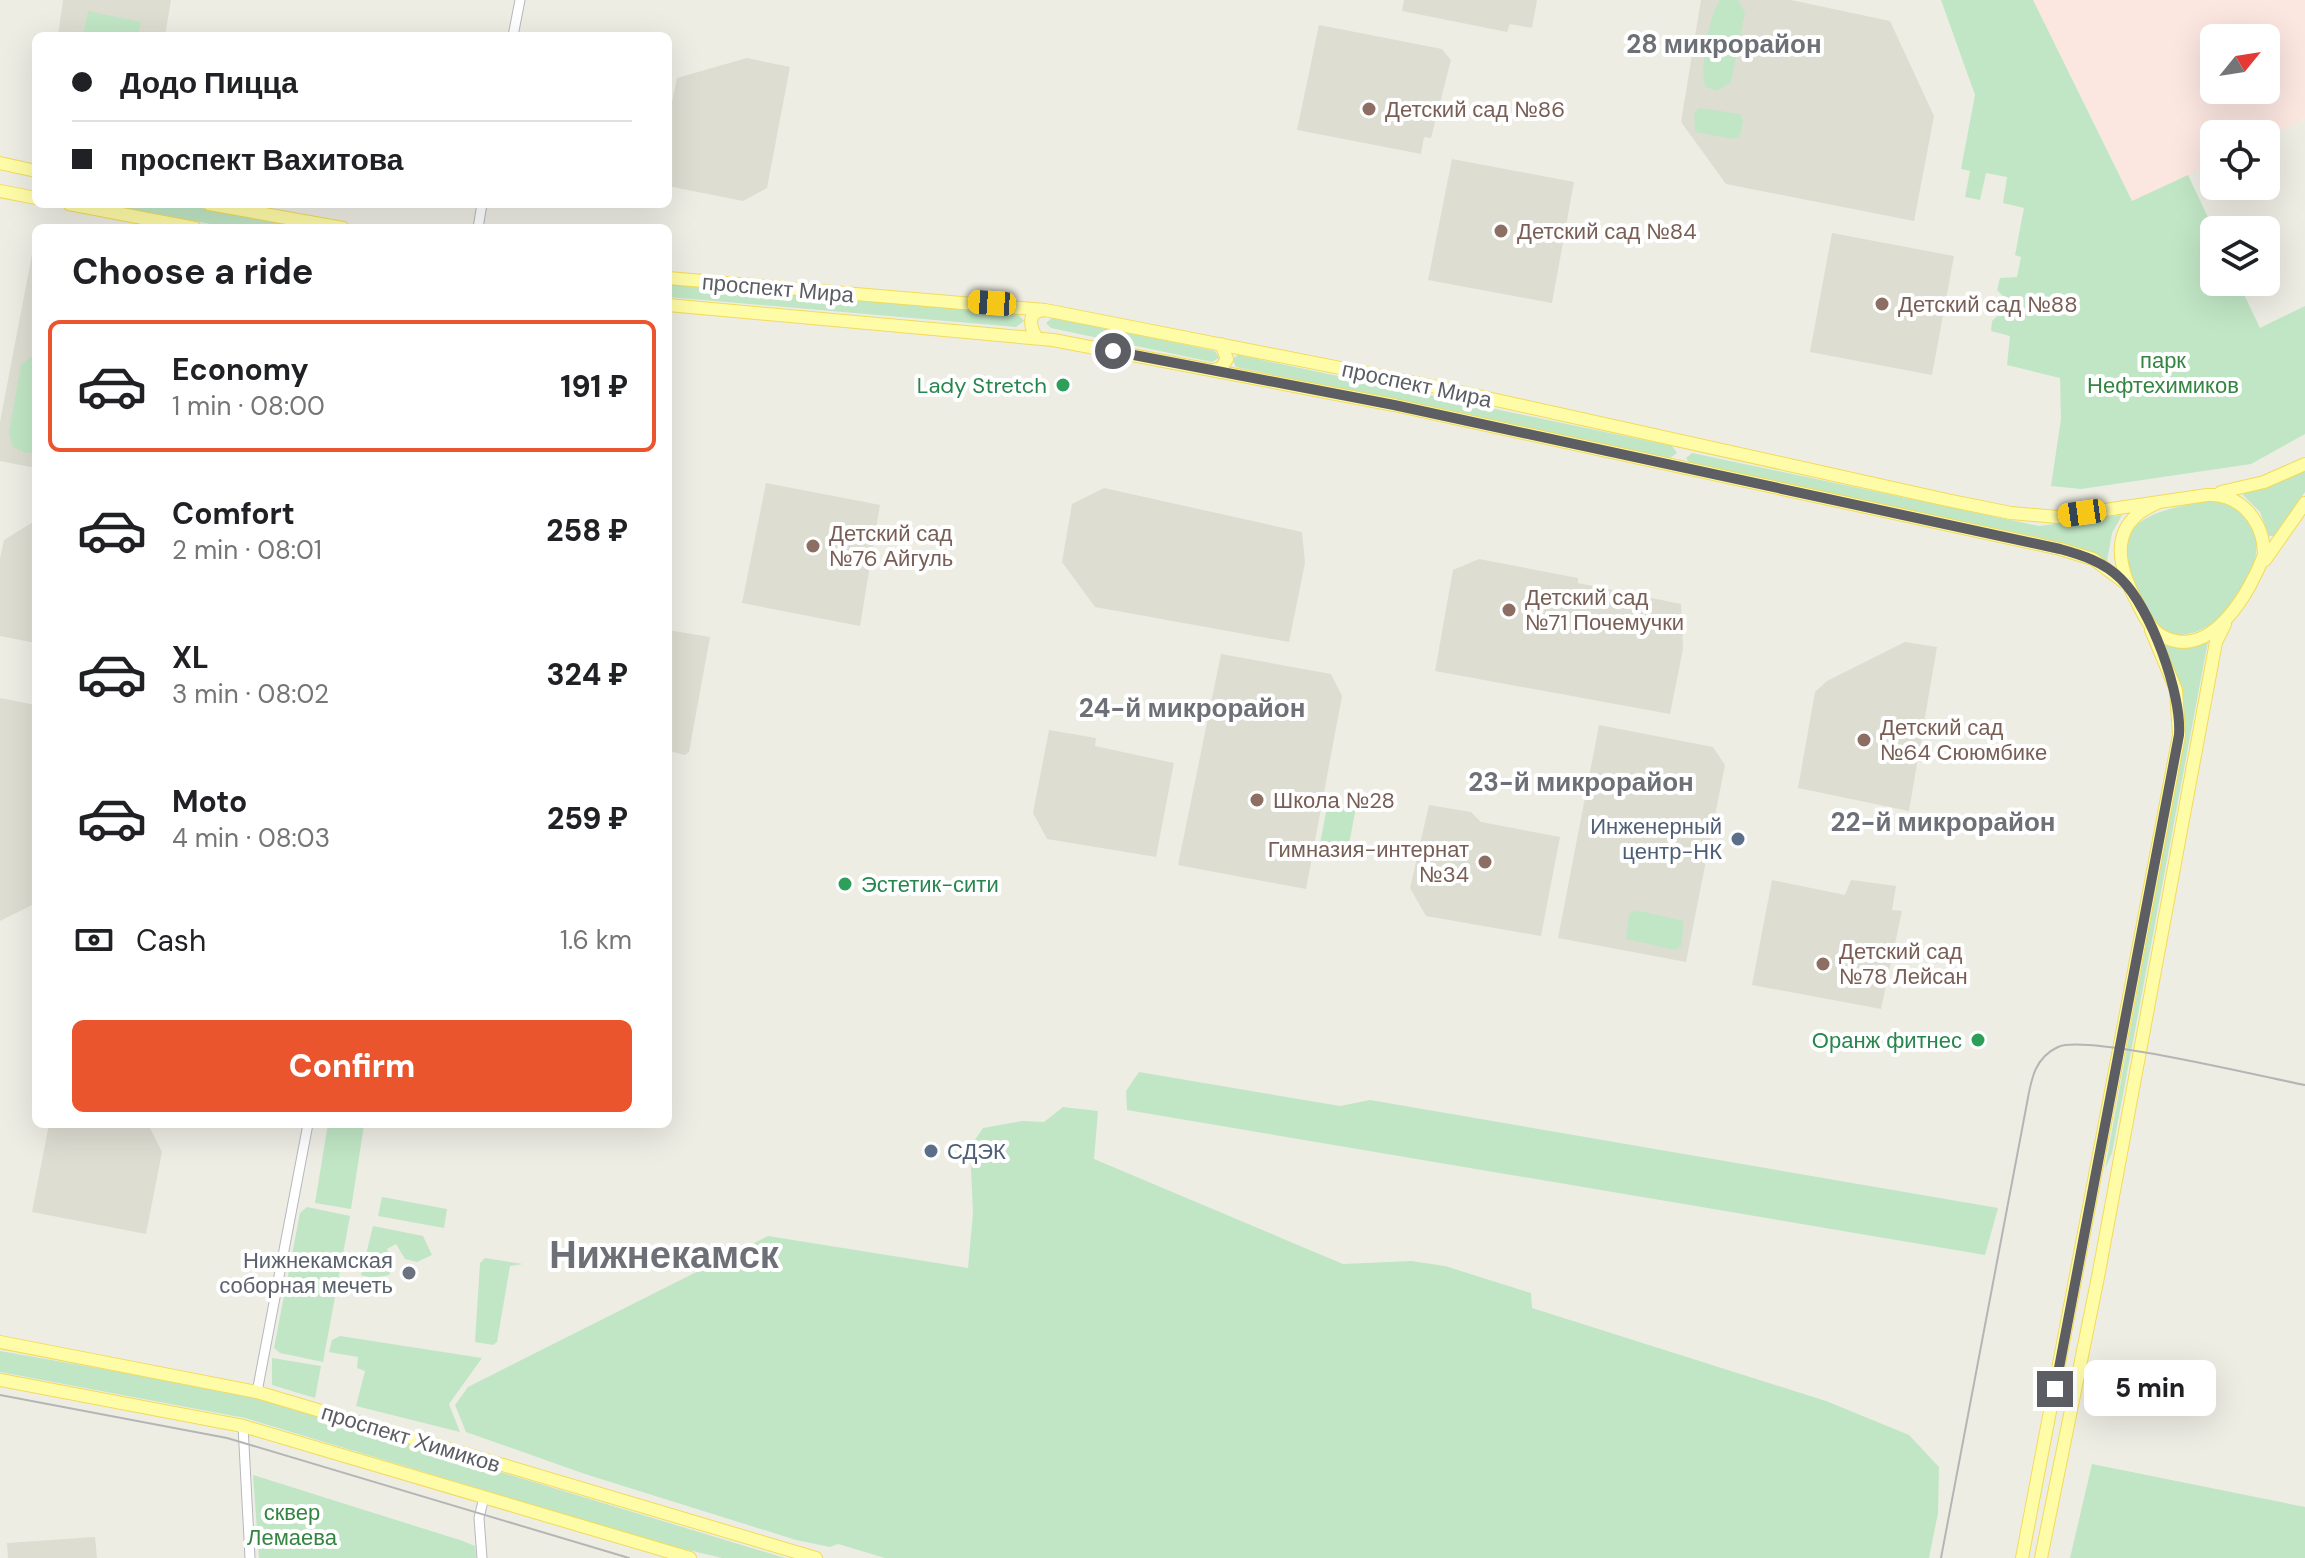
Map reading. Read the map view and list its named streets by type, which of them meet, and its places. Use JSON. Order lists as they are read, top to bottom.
{
  "streets": {
    "main road": ["проспект Мира", "проспект Химиков"]
  },
  "districts": [
    "28 микрорайон",
    "24-й микрорайон",
    "23-й микрорайон",
    "22-й микрорайон",
    "Нижнекамск"
  ],
  "parks": ["парк Нефтехимиков", "сквер Лемаева"],
  "places": [
    "Детский сад №86",
    "Детский сад №84",
    "Детский сад №88",
    "Lady Stretch",
    "Детский сад №76 Айгуль",
    "Детский сад №71 Почемучки",
    "Детский сад №64 Сююмбике",
    "Школа №28",
    "Инженерный центр-НК",
    "Гимназия-интернат №34",
    "Эстетик-сити",
    "Детский сад №78 Лейсан",
    "Оранж фитнес",
    "СДЭК",
    "Нижнекамская соборная мечеть"
  ],
  "north": "top right",
  "page": {
    "banner": ["Додо Пицца", "проспект Вахитова"],
    "heading": "Choose a ride",
    "list": [
      {
        "name": "Economy",
        "note": "1 min · 08:00",
        "value": "191 ₽"
      },
      {
        "name": "Comfort",
        "note": "2 min · 08:01",
        "value": "258 ₽"
      },
      {
        "name": "XL",
        "note": "3 min · 08:02",
        "value": "324 ₽"
      },
      {
        "name": "Moto",
        "note": "4 min · 08:03",
        "value": "259 ₽"
      }
    ],
    "pay": ["Cash", "1.6 km"],
    "buttons": "Confirm",
    "bubble": "5 min"
  }
}
